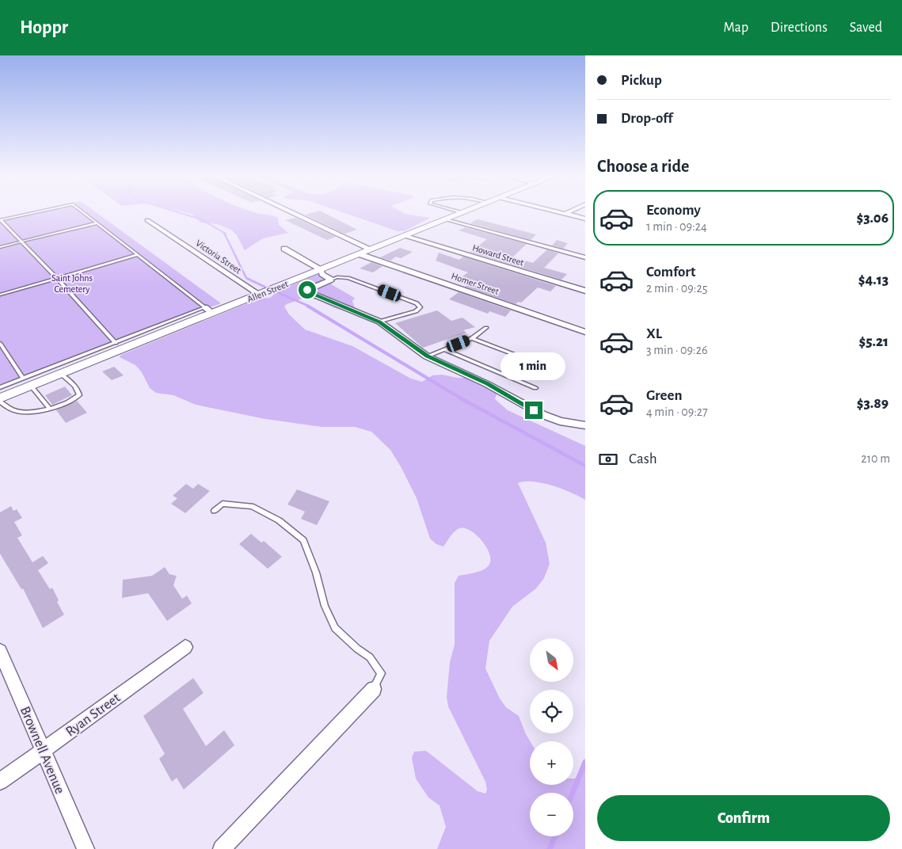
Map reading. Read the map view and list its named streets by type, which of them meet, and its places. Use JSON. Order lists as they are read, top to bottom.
{
  "streets": {
    "street": [
      "Howard Street",
      "Victoria Street",
      "Homer Street",
      "Allen Street",
      "Ryan Street",
      "Brownell Avenue"
    ]
  },
  "crossings": [
    ["Howard Street", "Allen Street"],
    ["Victoria Street", "Allen Street"],
    ["Homer Street", "Allen Street"],
    ["Ryan Street", "Brownell Avenue"]
  ],
  "parks": ["Saint Johns Cemetery"],
  "north": "bottom right",
  "page": {
    "header": "Hoppr",
    "nav": ["Map", "Directions", "Saved"],
    "banner": ["Pickup", "Drop-off"],
    "heading": "Choose a ride",
    "list": [
      {
        "name": "Economy",
        "note": "1 min · 09:24",
        "value": "$3.06"
      },
      {
        "name": "Comfort",
        "note": "2 min · 09:25",
        "value": "$4.13"
      },
      {
        "name": "XL",
        "note": "3 min · 09:26",
        "value": "$5.21"
      },
      {
        "name": "Green",
        "note": "4 min · 09:27",
        "value": "$3.89"
      }
    ],
    "bubble": "1 min",
    "pay": ["Cash", "210 m"],
    "map_buttons": ["+", "−"],
    "buttons": "Confirm"
  }
}
